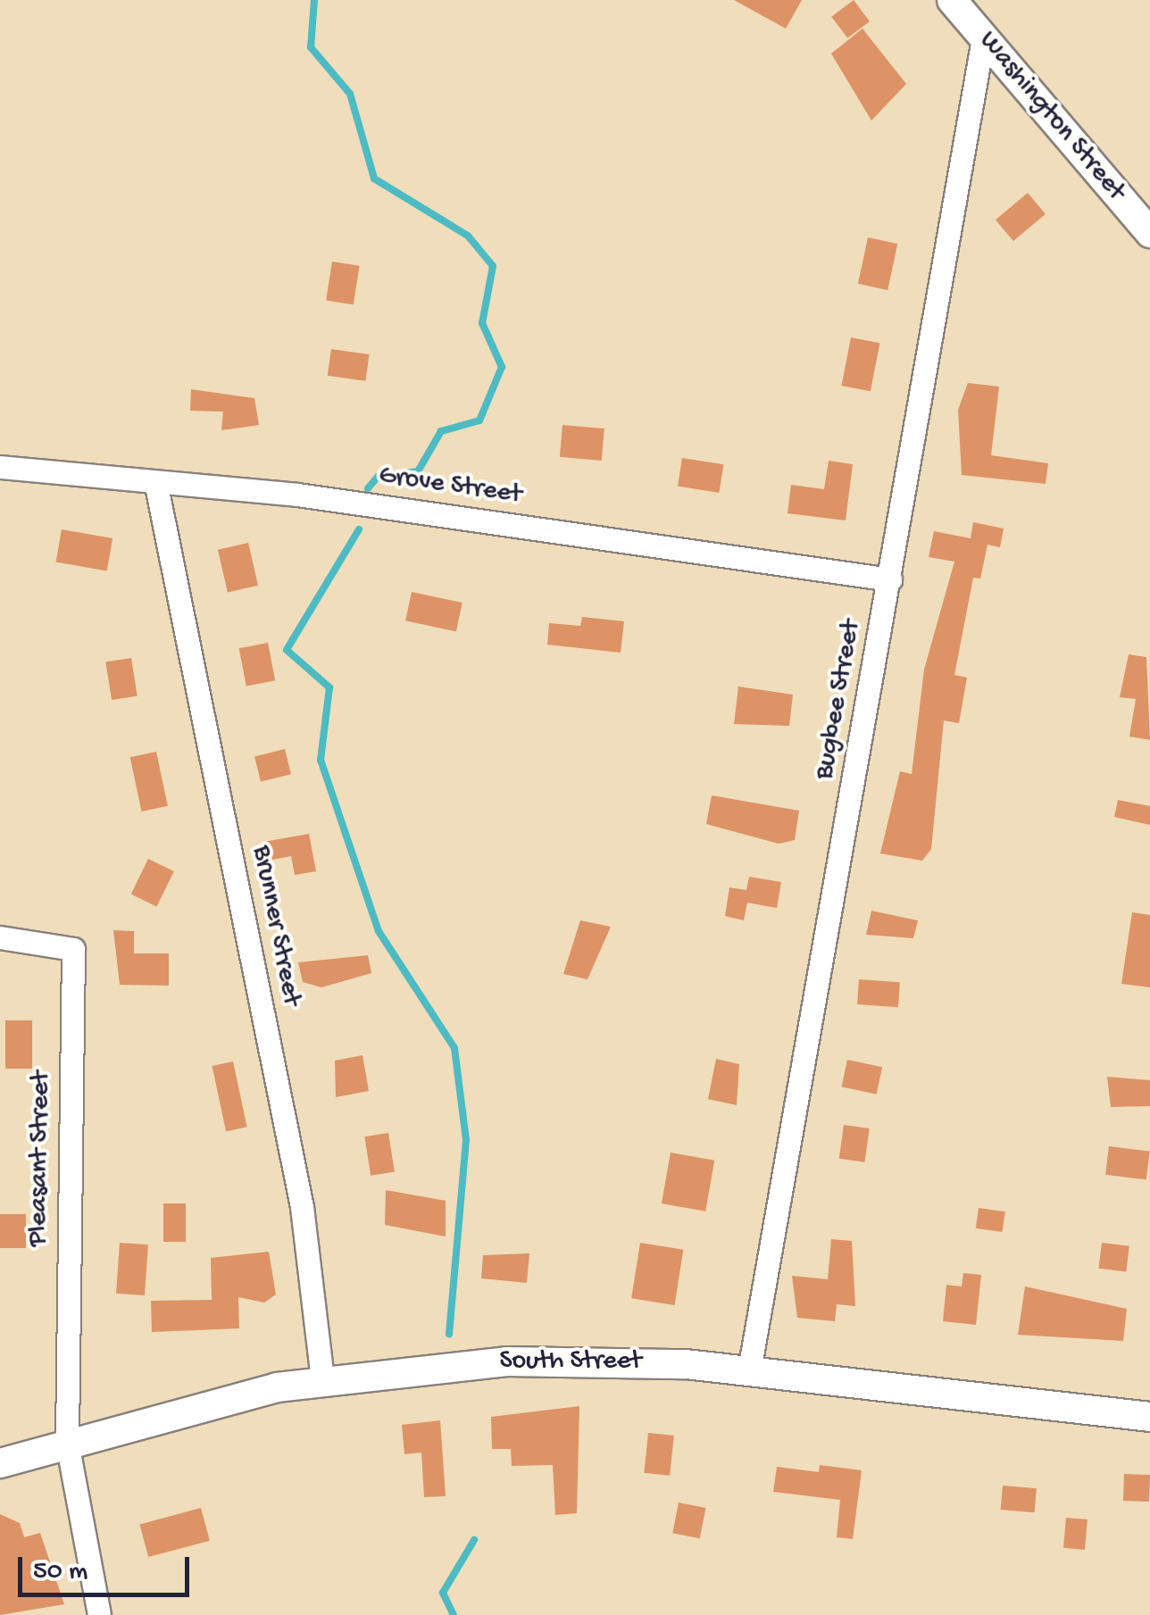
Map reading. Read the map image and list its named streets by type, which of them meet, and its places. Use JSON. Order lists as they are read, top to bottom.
{
  "streets": {
    "main road": ["Washington Street", "South Street"],
    "street": [
      "Grove Street",
      "Bugbee Street",
      "Brunner Street",
      "Pleasant Street"
    ]
  },
  "crossings": [
    ["Washington Street", "Bugbee Street"],
    ["Grove Street", "Bugbee Street"],
    ["Grove Street", "Brunner Street"],
    ["Bugbee Street", "South Street"],
    ["Brunner Street", "South Street"],
    ["Pleasant Street", "South Street"]
  ],
  "scale_bar": "50 m"
}
